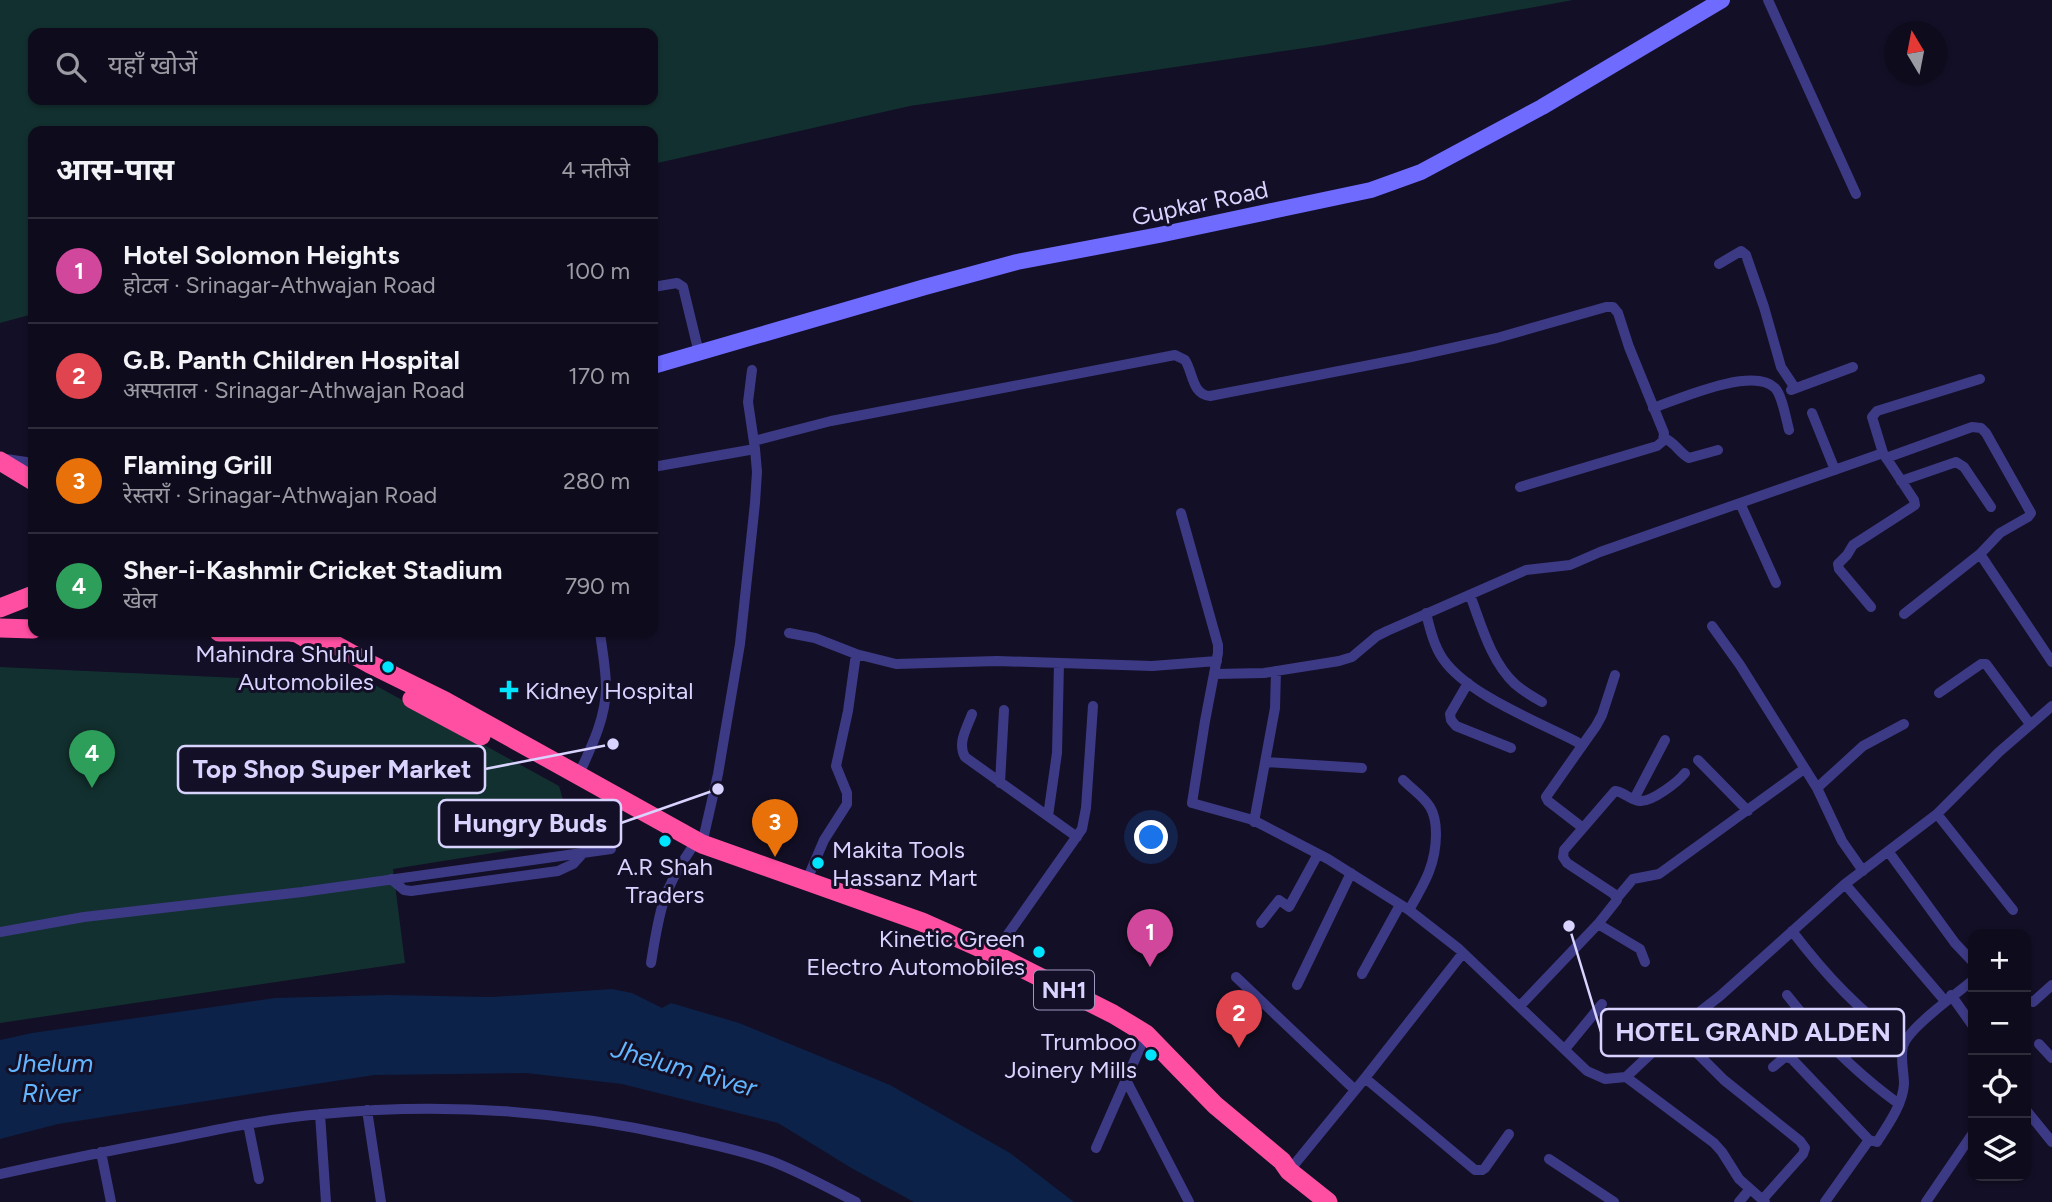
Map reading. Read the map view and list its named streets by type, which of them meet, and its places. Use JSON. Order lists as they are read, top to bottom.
{
  "streets": {
    "highway": ["NH1"],
    "main road": ["Gupkar Road"]
  },
  "water": ["Jhelum River"],
  "places": {
    "other": [
      "Mahindra Shuhul Automobiles",
      "Top Shop Super Market",
      "Hungry Buds",
      "A.R Shah Traders",
      "Makita Tools Hassanz Mart",
      "HOTEL GRAND ALDEN",
      "Kinetic Green Electro Automobiles",
      "Trumboo Joinery Mills"
    ],
    "health": ["Kidney Hospital"]
  },
  "north": "top",
  "page": {
    "search": "यहाँ खोजें",
    "heading": ["आस-पास", "4 नतीजे"],
    "list": [
      {
        "mark": "1",
        "name": "Hotel Solomon Heights",
        "note": "होटल · Srinagar-Athwajan Road",
        "value": "100 m"
      },
      {
        "mark": "2",
        "name": "G.B. Panth Children Hospital",
        "note": "अस्पताल · Srinagar-Athwajan Road",
        "value": "170 m"
      },
      {
        "mark": "3",
        "name": "Flaming Grill",
        "note": "रेस्तराँ · Srinagar-Athwajan Road",
        "value": "280 m"
      },
      {
        "mark": "4",
        "name": "Sher-i-Kashmir Cricket Stadium",
        "note": "खेल",
        "value": "790 m"
      }
    ],
    "pins": [
      "4",
      "3",
      "1",
      "2"
    ],
    "map_buttons": ["+", "−"]
  }
}
